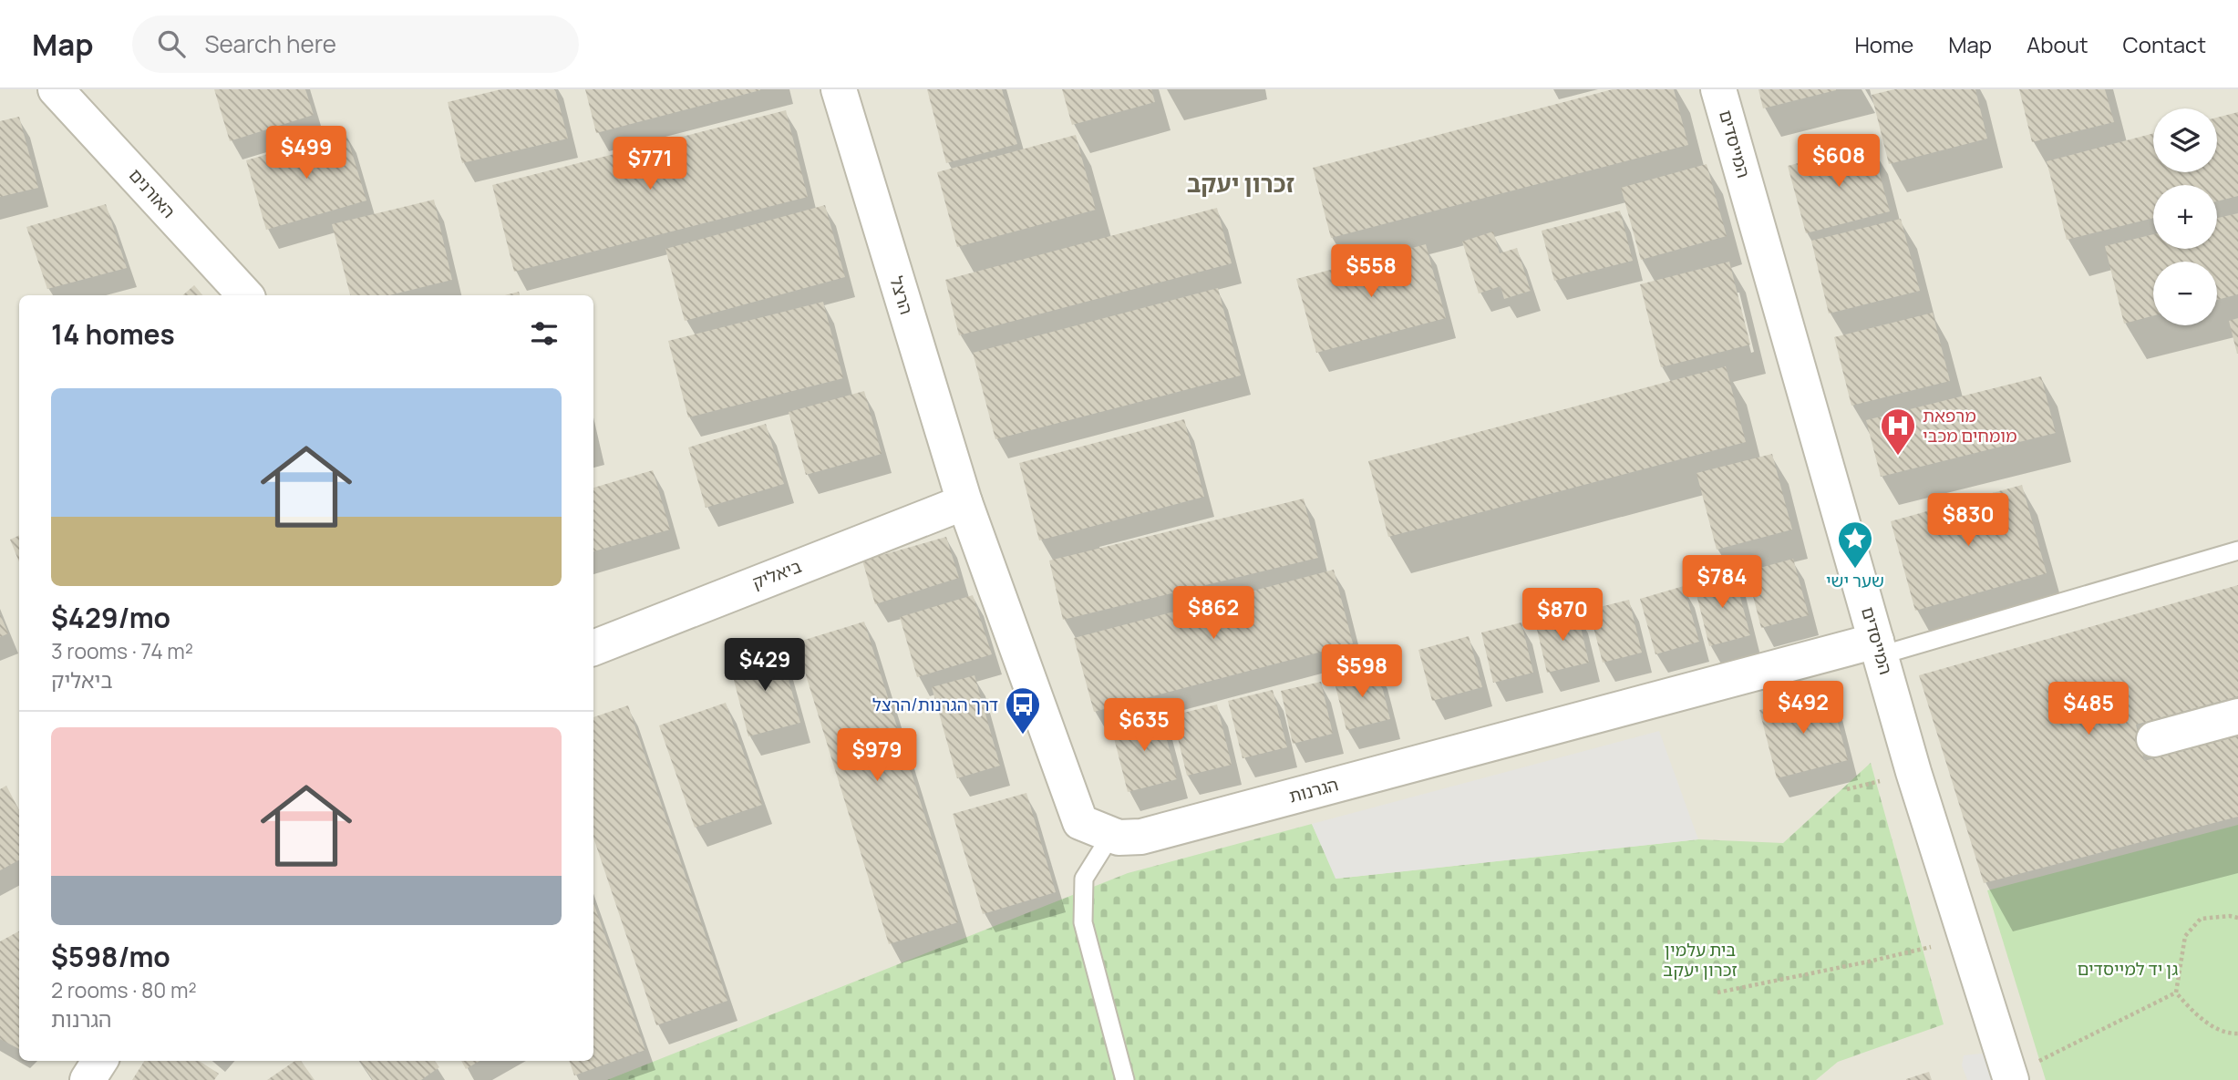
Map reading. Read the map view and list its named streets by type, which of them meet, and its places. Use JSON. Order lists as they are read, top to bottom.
{
  "streets": {
    "street": [
      "המייסדים",
      "האורנים",
      "הרצל",
      "ביאליק",
      "הגרנות"
    ]
  },
  "crossings": [
    ["המייסדים", "הגרנות"],
    ["הרצל", "ביאליק"],
    ["הרצל", "הגרנות"],
    ["ביאליק", "הגרנות"]
  ],
  "districts": ["זכרון יעקב"],
  "parks": ["בית עלמין זכרון יעקב", "גן יד למייסדים"],
  "places": {
    "hospital": ["מרפאת מומחים מכבי"],
    "place": ["שער ישי"],
    "bus stop": ["דרך הגרנות/הרצל"]
  },
  "page": {
    "header": "Map",
    "search": "Search here",
    "nav": [
      "Home",
      "Map",
      "About",
      "Contact"
    ],
    "map_buttons": ["+", "−"],
    "price": [
      "$499",
      "$608",
      "$771",
      "$558",
      "$830",
      "$784",
      "$862",
      "$870",
      "$429",
      "$598",
      "$492",
      "$485",
      "$635",
      "$979"
    ],
    "heading": "14 homes",
    "list": [
      {
        "name": "$429/mo",
        "note": "3 rooms · 74 m² · ביאליק"
      },
      {
        "name": "$598/mo",
        "note": "2 rooms · 80 m² · הגרנות"
      }
    ]
  }
}
